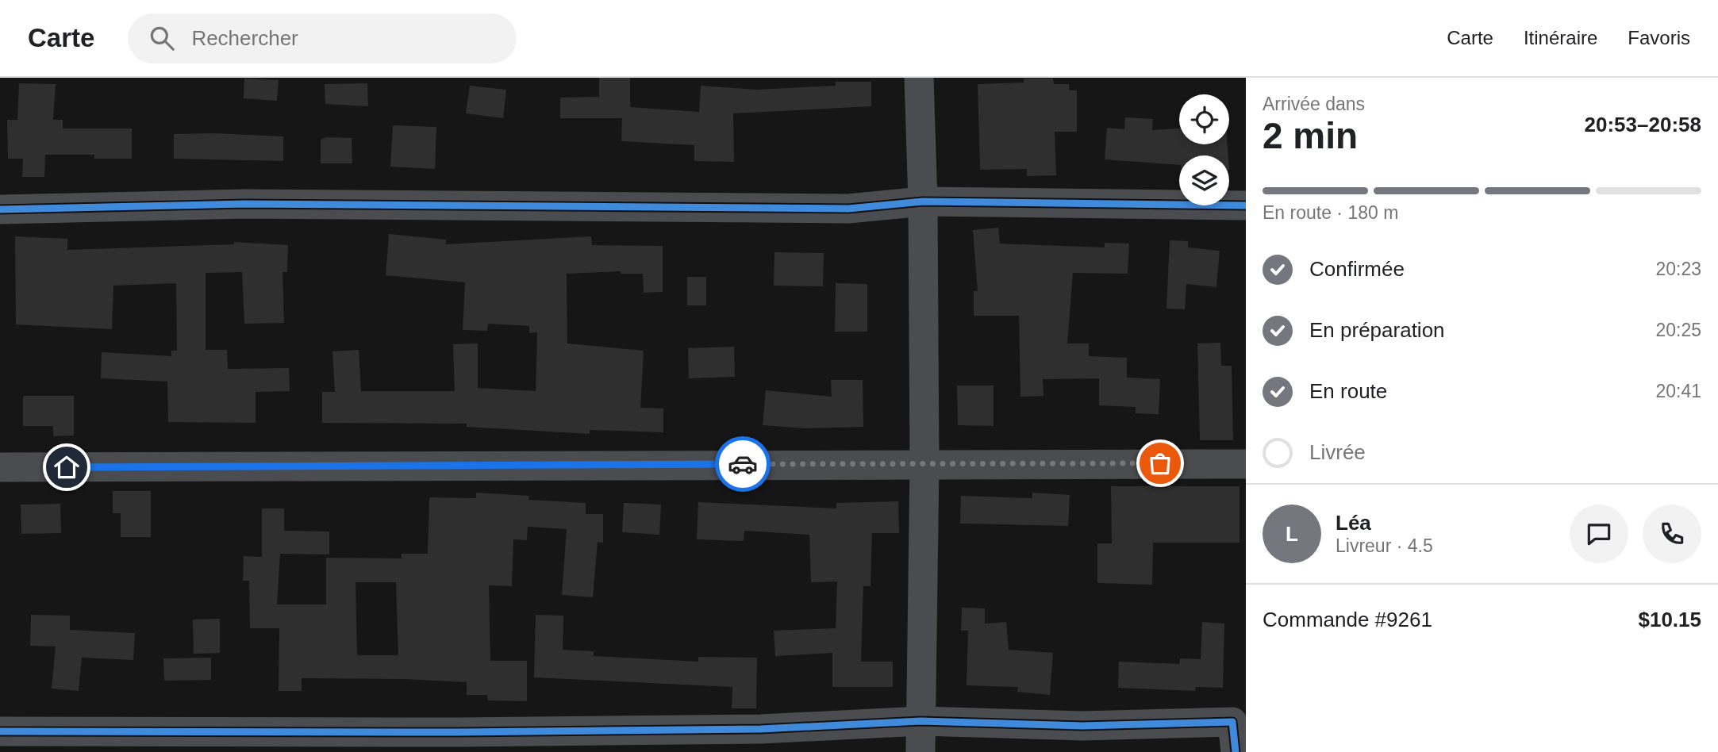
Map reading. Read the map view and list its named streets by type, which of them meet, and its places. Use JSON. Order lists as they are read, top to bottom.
{
  "page": {
    "header": "Carte",
    "search": "Rechercher",
    "nav": ["Carte", "Itinéraire", "Favoris"],
    "heading": ["2 min", "Arrivée dans", "20:53–20:58"],
    "panel": [
      "Léa",
      "Livreur · 4.5",
      "Commande #9261",
      "$10.15"
    ],
    "bar": "En route · 180 m",
    "list": [
      ["Confirmée", "20:23"],
      ["En préparation", "20:25"],
      ["En route", "20:41"],
      "Livrée"
    ],
    "round": "L"
  }
}
